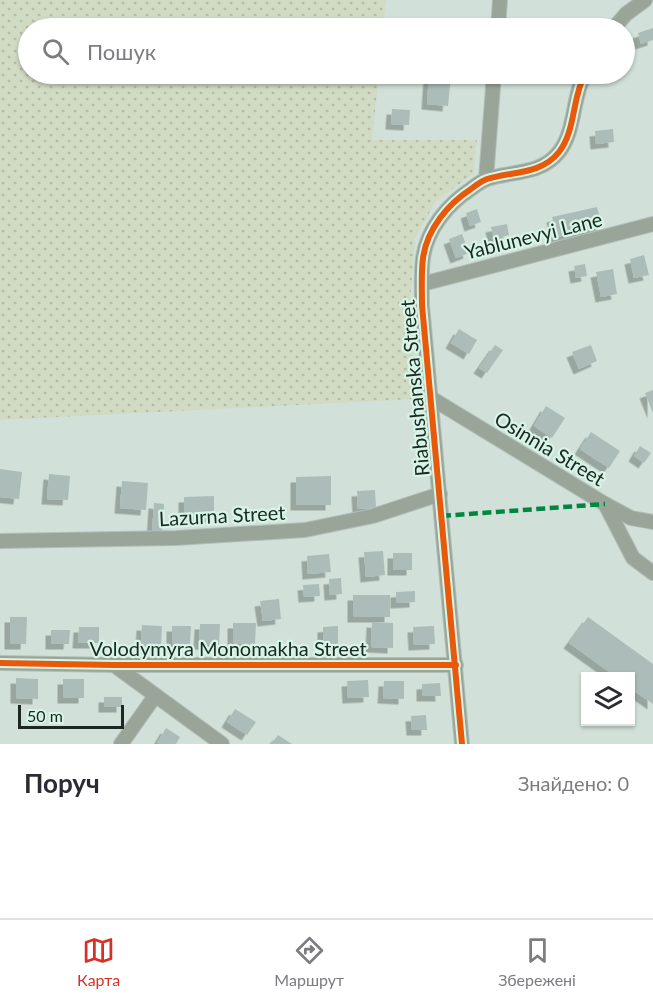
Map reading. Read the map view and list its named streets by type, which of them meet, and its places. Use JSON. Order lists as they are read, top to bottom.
{
  "streets": {
    "street": [
      "Yablunevyi Lane",
      "Riabushanska Street",
      "Osinnia Street",
      "Lazurna Street",
      "Volodymyra Monomakha Street"
    ]
  },
  "crossings": [
    ["Yablunevyi Lane", "Riabushanska Street"],
    ["Riabushanska Street", "Osinnia Street"],
    ["Riabushanska Street", "Lazurna Street"],
    ["Riabushanska Street", "Volodymyra Monomakha Street"]
  ],
  "scale_bar": "50 m",
  "page": {
    "search": "Пошук",
    "scale": "50 m",
    "heading": ["Поруч", "Знайдено: 0"],
    "nav": ["Карта", "Маршрут", "Збережені"]
  }
}
